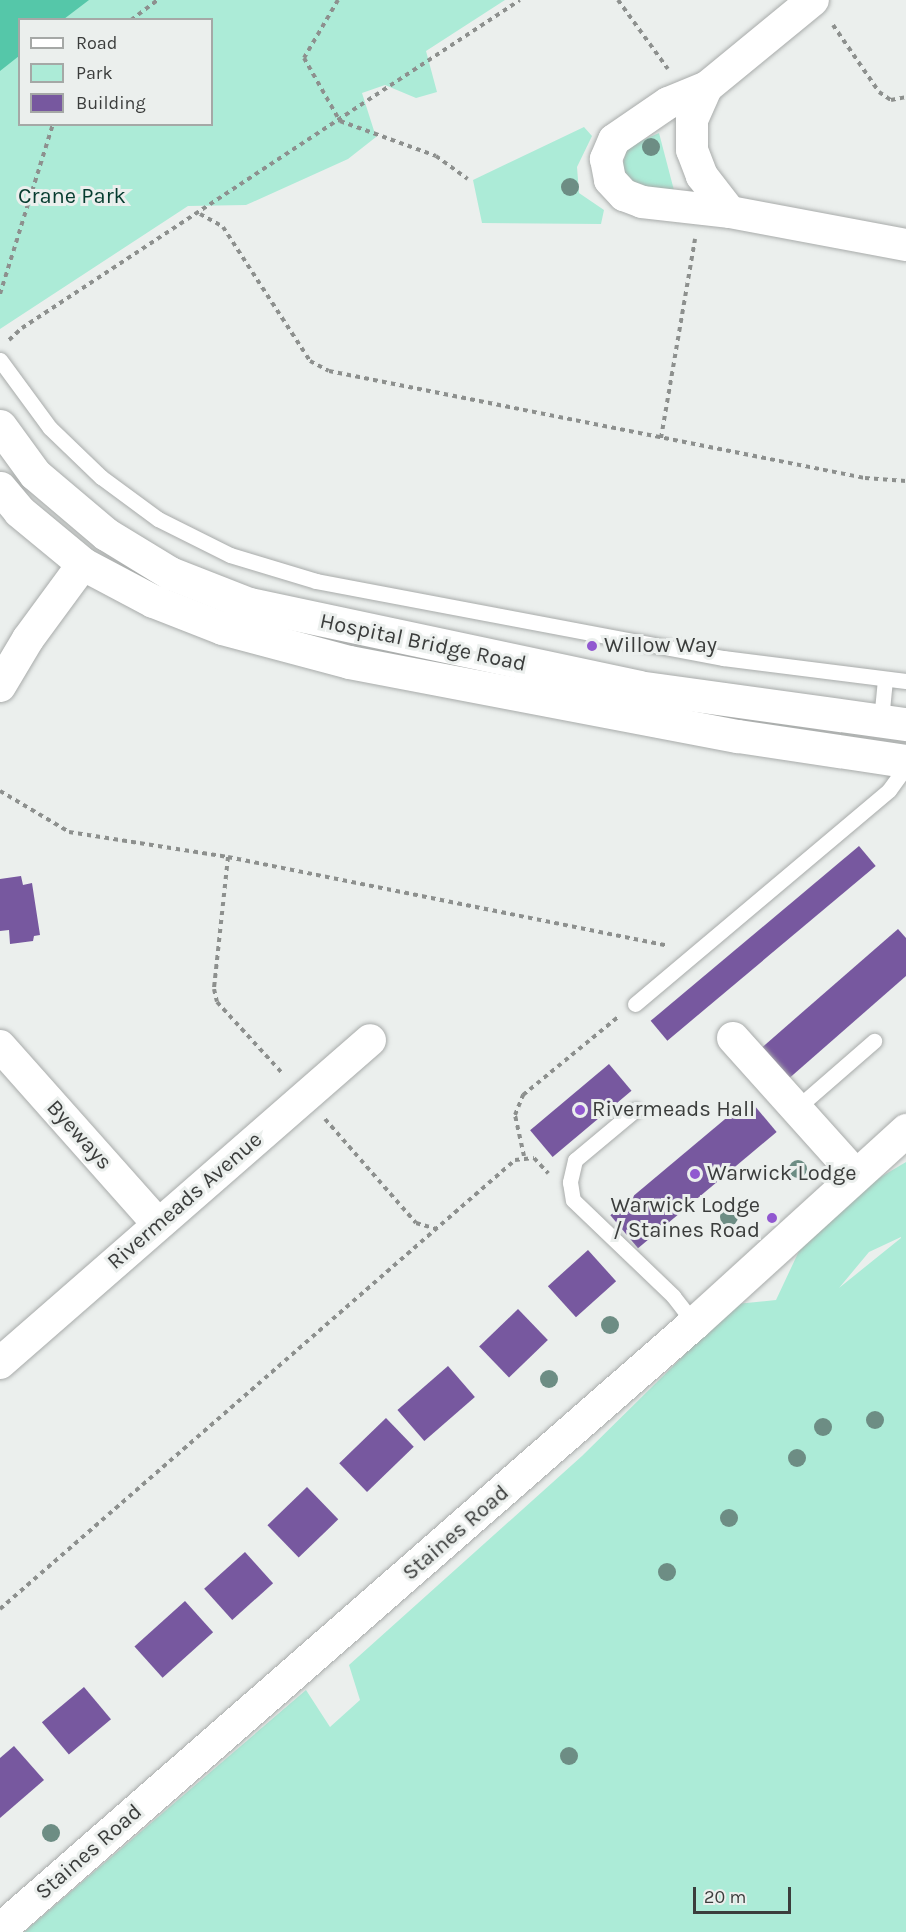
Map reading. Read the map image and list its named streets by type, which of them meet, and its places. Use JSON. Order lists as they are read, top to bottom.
{
  "streets": {
    "main road": ["Hospital Bridge Road", "Staines Road"],
    "street": ["Byeways", "Rivermeads Avenue"]
  },
  "crossings": [
    ["Byeways", "Rivermeads Avenue"]
  ],
  "parks": ["Crane Park"],
  "places": [
    "Willow Way",
    "Rivermeads Hall",
    "Warwick Lodge",
    "Warwick Lodge / Staines Road"
  ],
  "legend": ["Road", "Park", "Building"],
  "scale_bar": "20 m"
}
